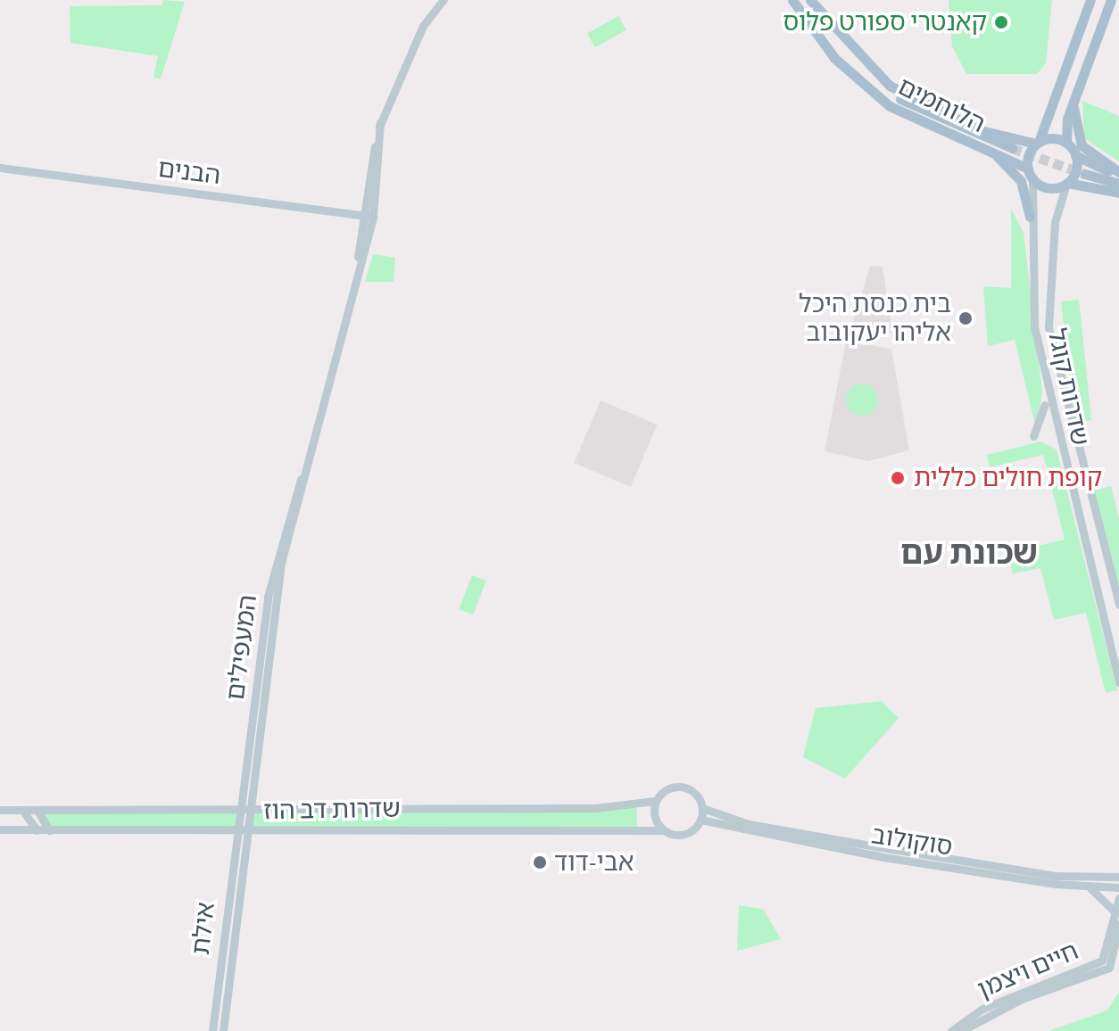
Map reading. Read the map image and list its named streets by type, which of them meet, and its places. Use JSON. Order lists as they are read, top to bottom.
{
  "streets": {
    "main road": ["הלוחמים"],
    "street": [
      "הבנים",
      "שדרות קוגל",
      "המעפילים",
      "שדרות דב הוז",
      "סוקולוב",
      "אילת",
      "חיים ויצמן"
    ]
  },
  "crossings": [
    ["הלוחמים", "שדרות קוגל"],
    ["הבנים", "המעפילים"],
    ["המעפילים", "שדרות דב הוז"],
    ["המעפילים", "אילת"],
    ["שדרות דב הוז", "סוקולוב"],
    ["שדרות דב הוז", "אילת"]
  ],
  "districts": ["שכונת עם"],
  "places": [
    "קאנטרי ספורט פלוס",
    "בית כנסת היכל אליהו יעקובוב",
    "קופת חולים כללית",
    "אבי-דוד"
  ]
}
